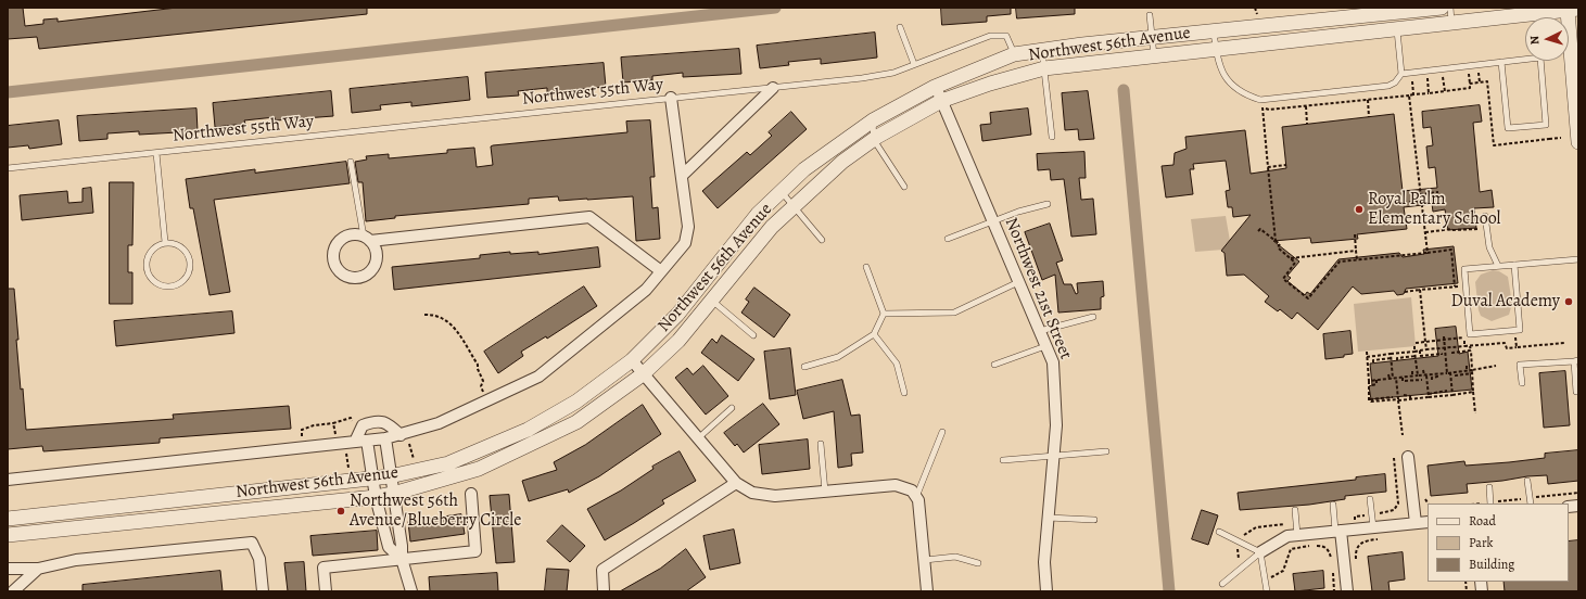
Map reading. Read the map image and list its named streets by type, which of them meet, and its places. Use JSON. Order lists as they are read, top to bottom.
{
  "streets": {
    "street": ["Northwest 56th Avenue", "Northwest 21st Street"],
    "lane": ["Northwest 55th Way"]
  },
  "crossings": [
    ["Northwest 56th Avenue", "Northwest 55th Way"],
    ["Northwest 56th Avenue", "Northwest 21st Street"]
  ],
  "places": ["Royal Palm Elementary School", "Duval Academy", "Northwest 56th Avenue/Blueberry Circle"],
  "legend": ["Road", "Park", "Building"],
  "north": "left"
}
